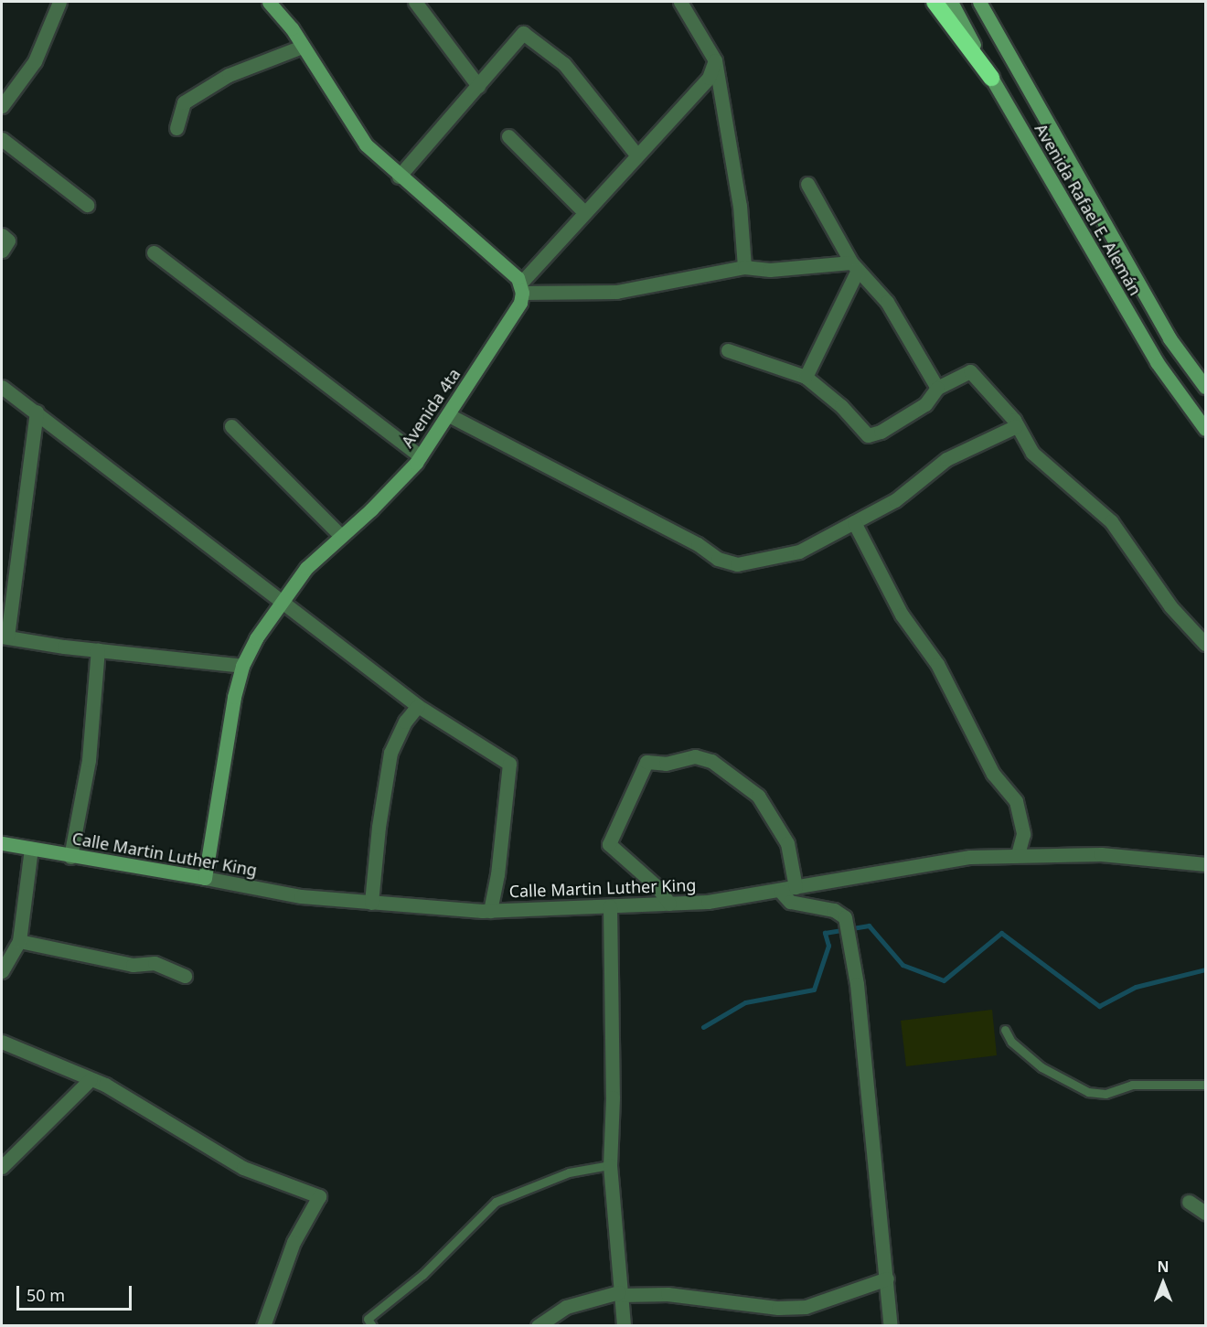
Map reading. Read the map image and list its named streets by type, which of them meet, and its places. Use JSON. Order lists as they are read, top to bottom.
{
  "streets": {
    "street": ["Avenida Rafael E. Alemán", "Avenida 4ta", "Calle Martin Luther King"]
  },
  "crossings": [
    ["Avenida 4ta", "Calle Martin Luther King"]
  ],
  "scale_bar": "50 m",
  "north": "top"
}
